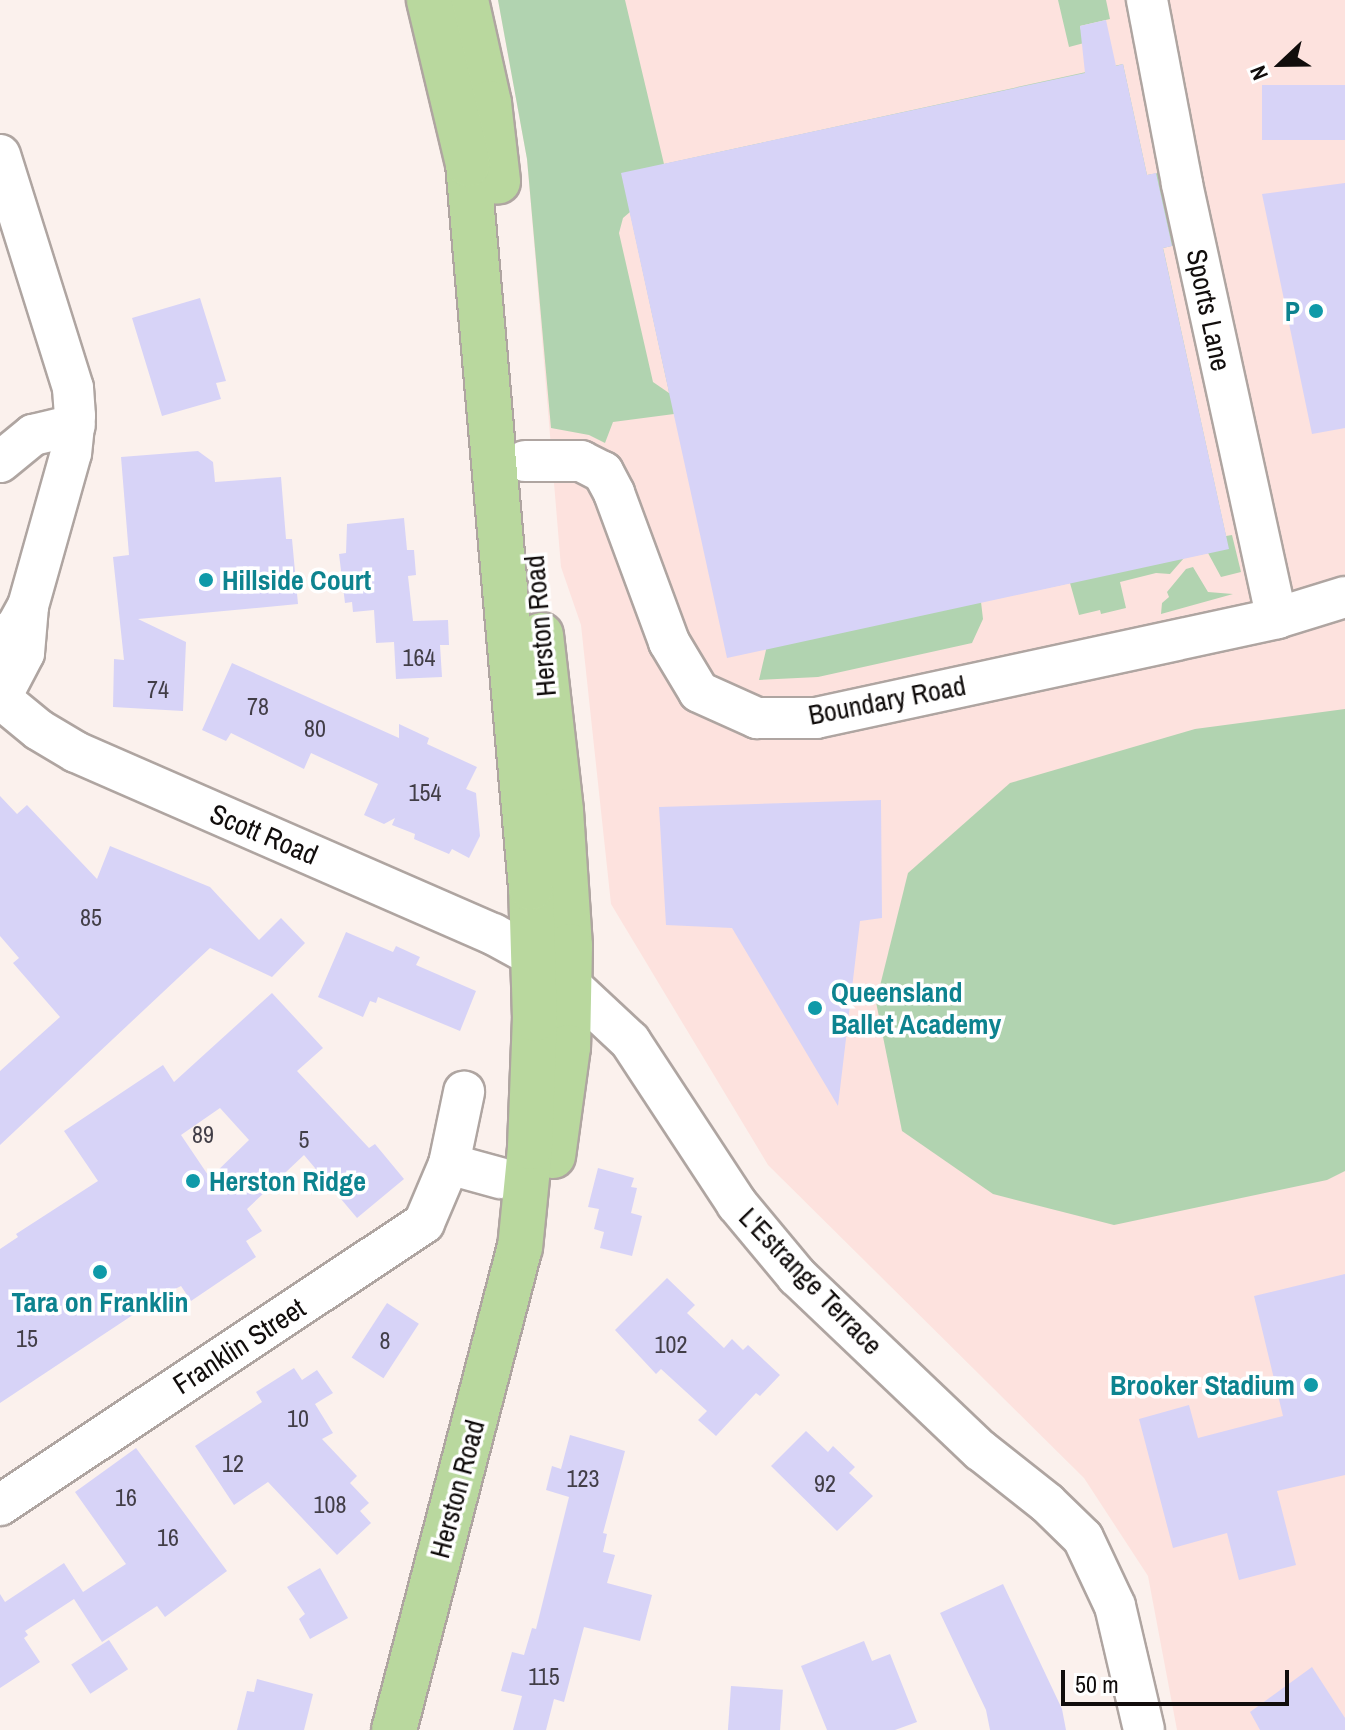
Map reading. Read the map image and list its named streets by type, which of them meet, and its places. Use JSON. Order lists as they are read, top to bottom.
{
  "streets": {
    "main road": ["Herston Road"],
    "street": [
      "Sports Lane",
      "Boundary Road",
      "Scott Road",
      "L'Estrange Terrace",
      "Franklin Street"
    ]
  },
  "crossings": [
    ["Sports Lane", "Boundary Road"],
    ["Herston Road", "Boundary Road"],
    ["Herston Road", "Scott Road"],
    ["Herston Road", "L'Estrange Terrace"]
  ],
  "places": [
    "P",
    "Hillside Court",
    "Queensland Ballet Academy",
    "Herston Ridge",
    "Tara on Franklin",
    "Brooker Stadium"
  ],
  "house_numbers": [
    "164",
    "74",
    "78",
    "80",
    "154",
    "85",
    "89",
    "5",
    "15",
    "8",
    "102",
    "10",
    "12",
    "123",
    "92",
    "16",
    "108",
    "16",
    "115"
  ],
  "scale_bar": "50 m",
  "north": "left"
}
